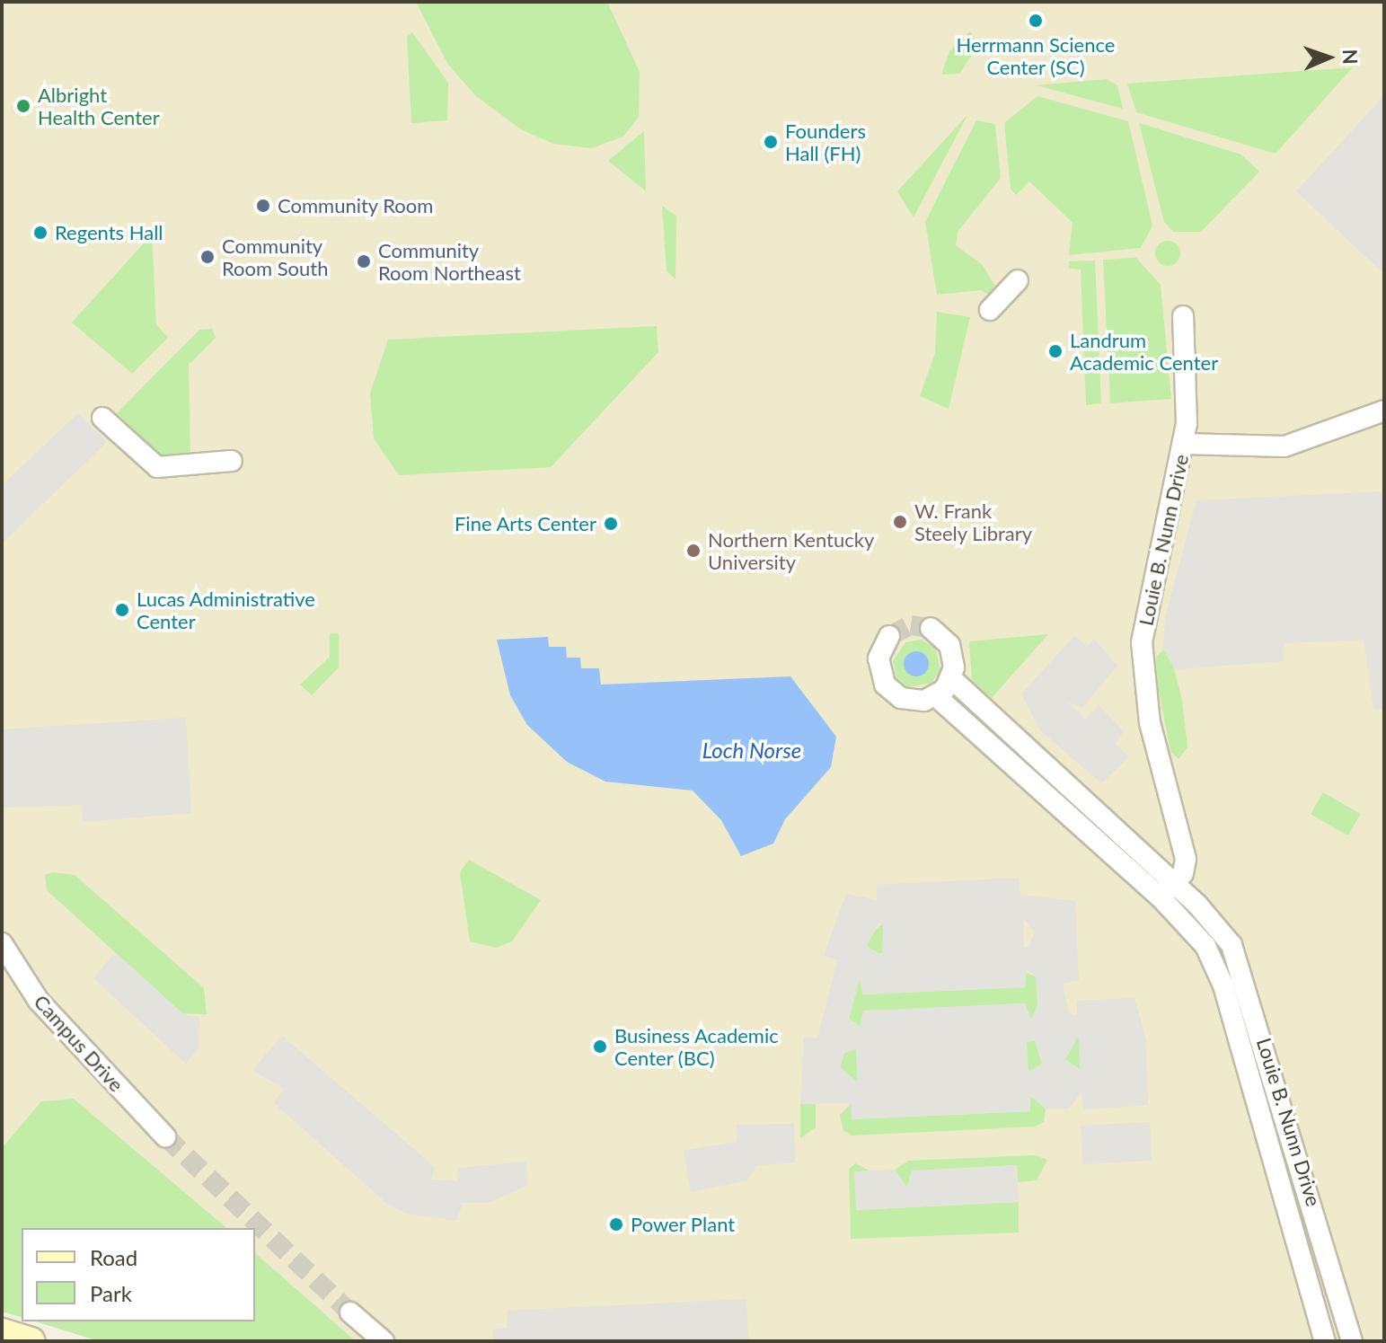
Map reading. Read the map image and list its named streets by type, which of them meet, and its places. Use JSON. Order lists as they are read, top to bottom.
{
  "streets": {
    "street": ["Louie B. Nunn Drive", "Campus Drive"]
  },
  "water": ["Loch Norse"],
  "places": [
    "Herrmann Science Center (SC)",
    "Albright Health Center",
    "Founders Hall (FH)",
    "Community Room",
    "Regents Hall",
    "Community Room South",
    "Community Room Northeast",
    "Landrum Academic Center",
    "W. Frank Steely Library",
    "Fine Arts Center",
    "Northern Kentucky University",
    "Lucas Administrative Center",
    "Business Academic Center (BC)",
    "Power Plant"
  ],
  "legend": ["Road", "Park"],
  "north": "right"
}
